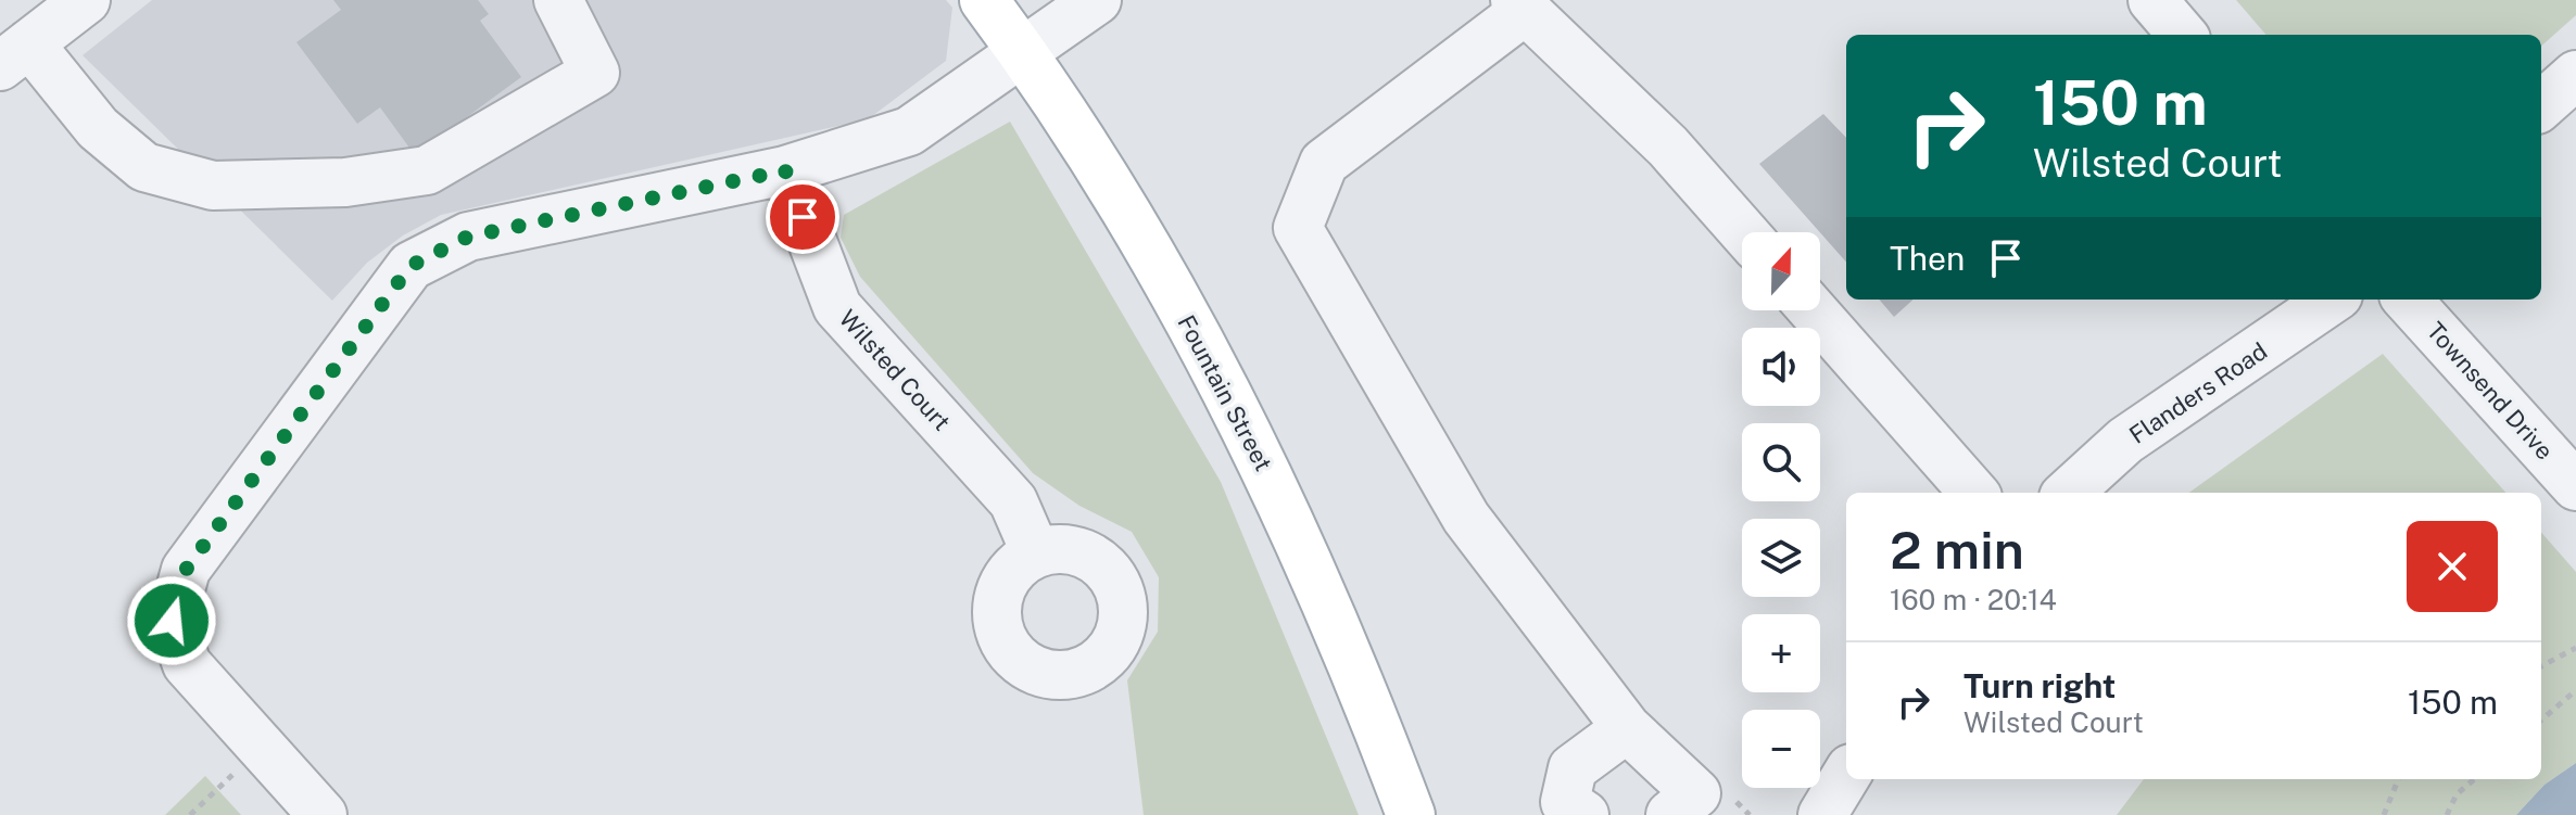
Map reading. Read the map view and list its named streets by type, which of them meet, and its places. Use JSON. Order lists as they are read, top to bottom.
{
  "streets": {
    "main road": ["Fountain Street"],
    "street": ["Wilsted Court", "Townsend Drive", "Flanders Road"]
  },
  "north": "top",
  "page": {
    "turn": ["150 m", "Wilsted Court"],
    "then": "Then",
    "map_buttons": ["+", "−"],
    "heading": ["2 min", "160 m · 20:14"],
    "list": [
      {
        "name": "Turn right",
        "note": "Wilsted Court",
        "value": "150 m"
      }
    ]
  }
}
